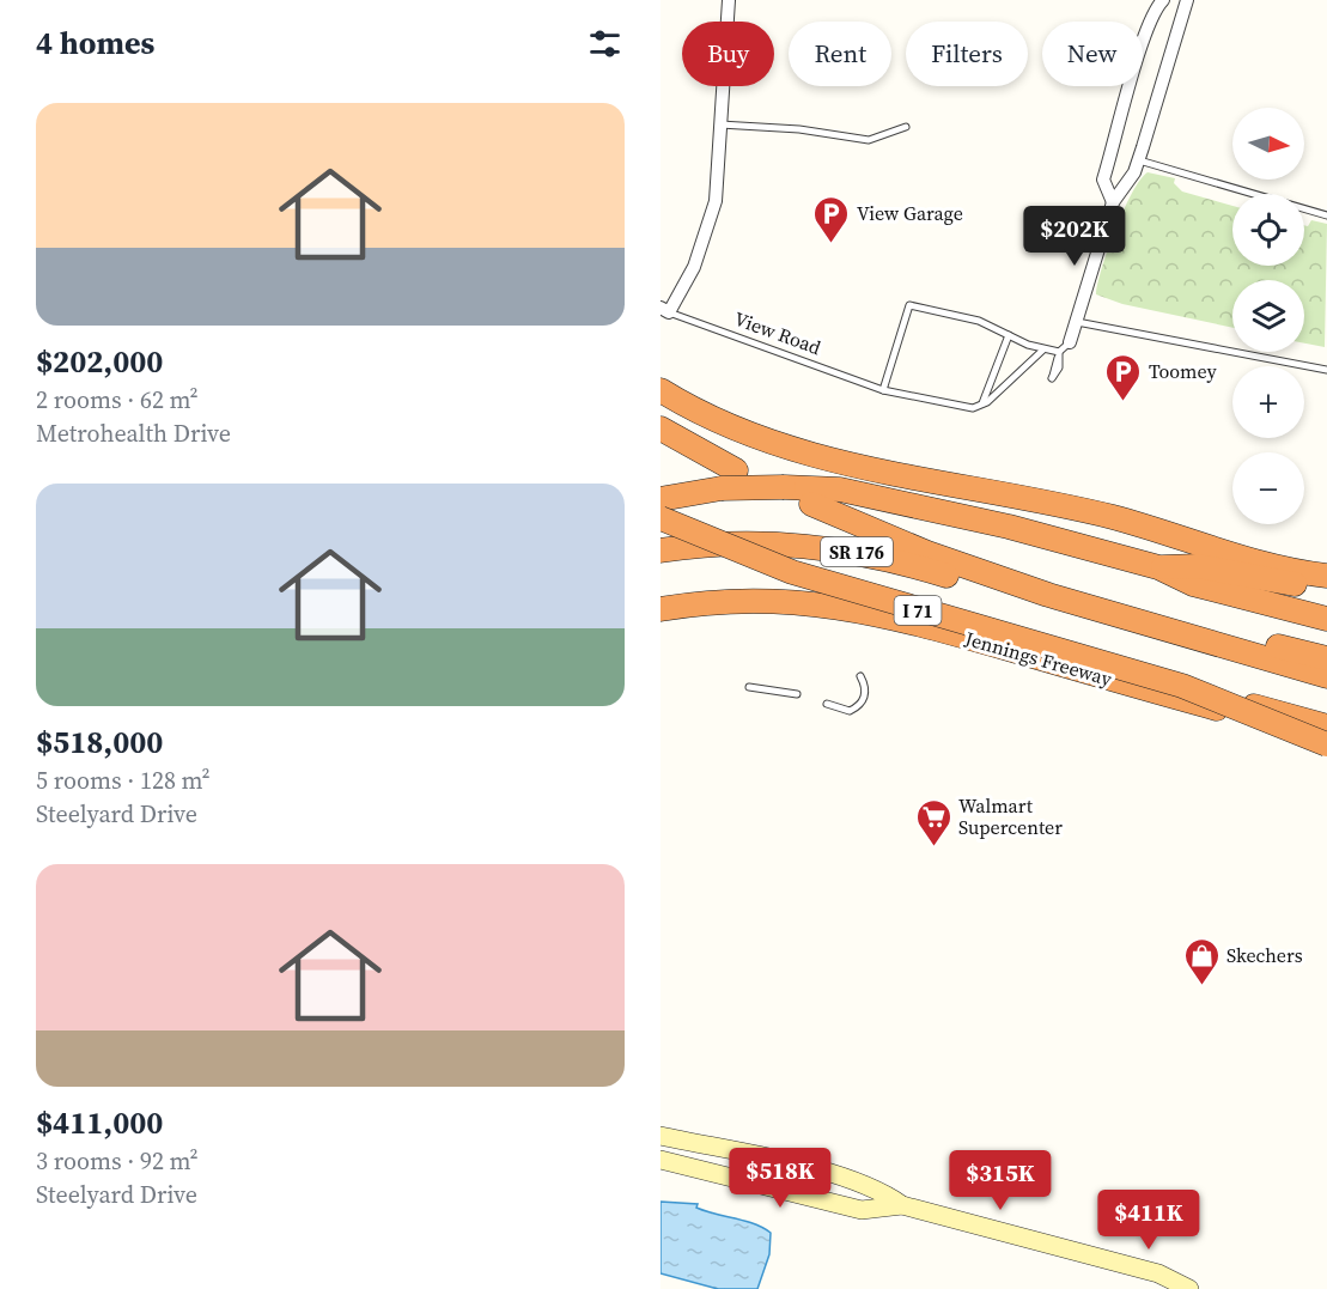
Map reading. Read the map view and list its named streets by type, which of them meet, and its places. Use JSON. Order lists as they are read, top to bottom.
{
  "streets": {
    "highway": ["SR 176", "I 71", "Jennings Freeway"],
    "lane": ["View Road"]
  },
  "crossings": [
    ["I 71", "Jennings Freeway"]
  ],
  "places": {
    "parking": ["View Garage", "Toomey"],
    "supermarket": ["Walmart Supercenter"],
    "shop": ["Skechers"]
  },
  "north": "right",
  "page": {
    "heading": "4 homes",
    "chip": [
      "Buy",
      "Rent",
      "Filters",
      "New"
    ],
    "list": [
      {
        "name": "$202,000",
        "note": "2 rooms · 62 m² · Metrohealth Drive"
      },
      {
        "name": "$518,000",
        "note": "5 rooms · 128 m² · Steelyard Drive"
      },
      {
        "name": "$411,000",
        "note": "3 rooms · 92 m² · Steelyard Drive"
      }
    ],
    "map_buttons": ["+", "−"],
    "price": [
      "$202K",
      "$518K",
      "$315K",
      "$411K"
    ]
  }
}
